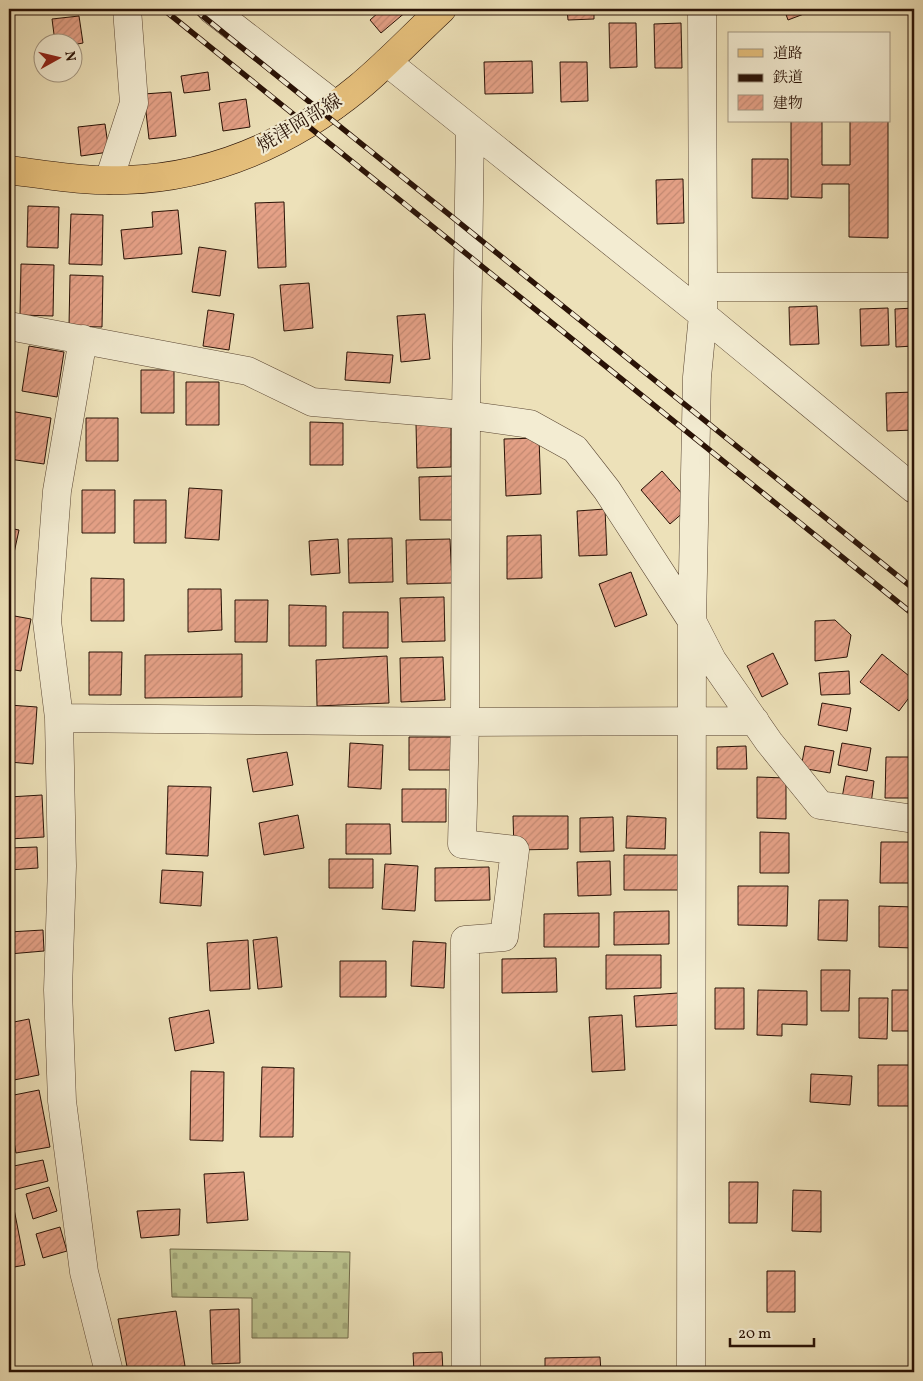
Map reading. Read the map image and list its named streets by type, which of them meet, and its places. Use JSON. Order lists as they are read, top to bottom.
{
  "streets": {
    "main road": ["焼津岡部線"]
  },
  "legend": ["道路", "鉄道", "建物"],
  "scale_bar": "20 m",
  "north": "right"
}
